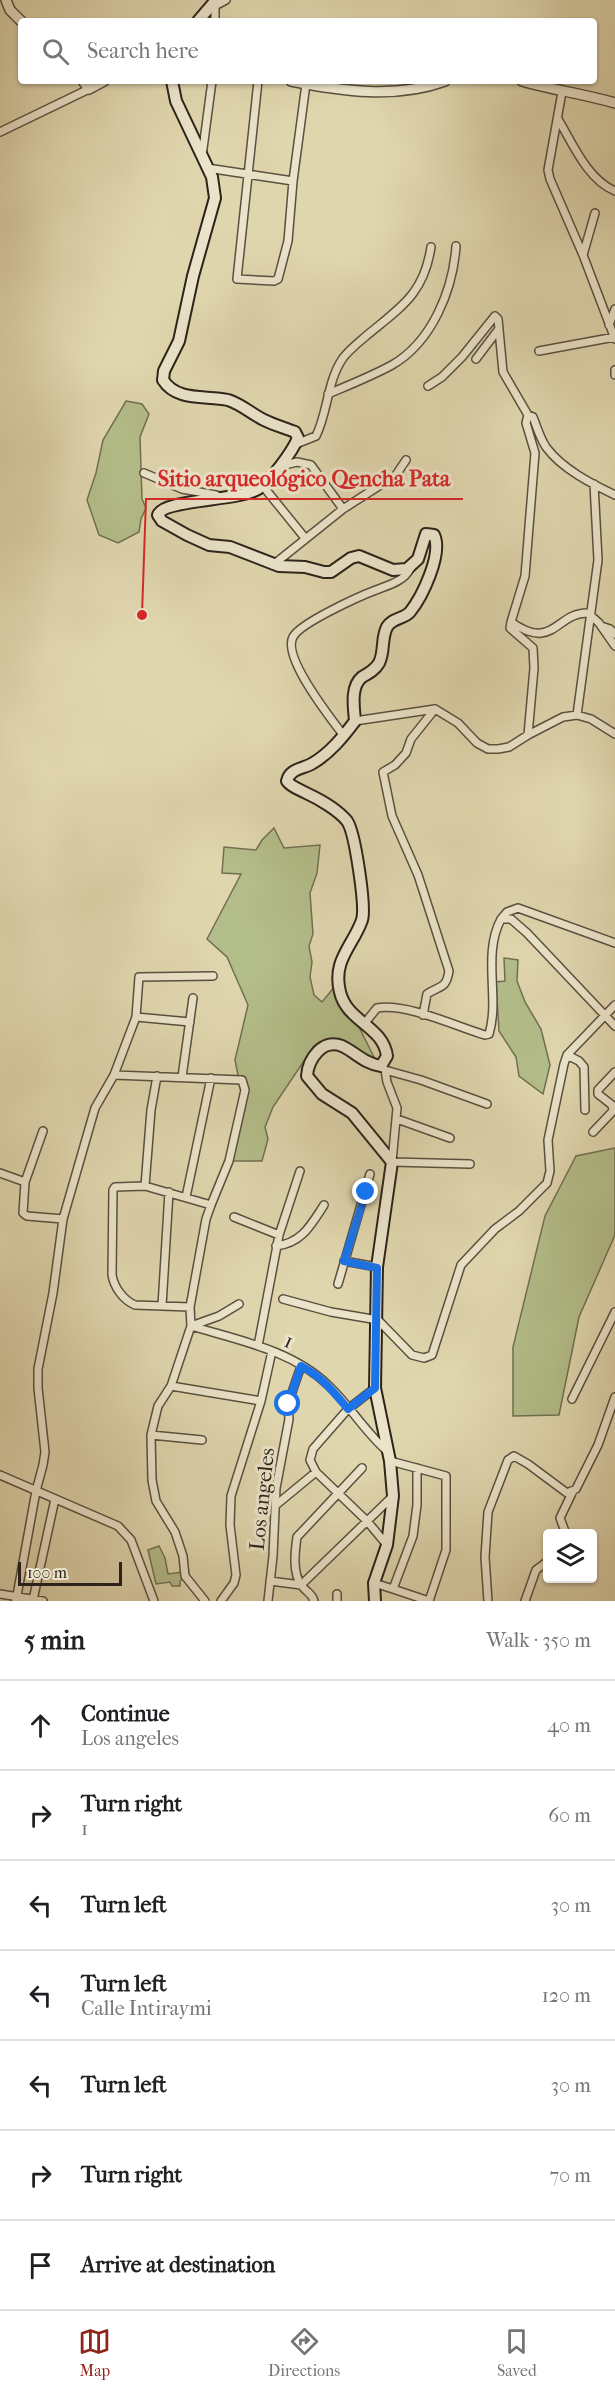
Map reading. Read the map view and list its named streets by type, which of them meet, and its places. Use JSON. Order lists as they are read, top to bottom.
{
  "streets": {
    "street": ["1", "Los angeles"]
  },
  "crossings": [
    ["1", "Los angeles"]
  ],
  "places": ["Sitio arqueológico Qencha Pata"],
  "scale_bar": "100 m",
  "page": {
    "search": "Search here",
    "scale": "100 m",
    "heading": ["5 min", "Walk · 350 m"],
    "list": [
      ["Continue", "Los angeles", "40 m"],
      ["Turn right", "1", "60 m"],
      ["Turn left", "30 m"],
      ["Turn left", "Calle Intiraymi", "120 m"],
      ["Turn left", "30 m"],
      ["Turn right", "70 m"],
      "Arrive at destination"
    ],
    "nav": ["Map", "Directions", "Saved"]
  }
}
